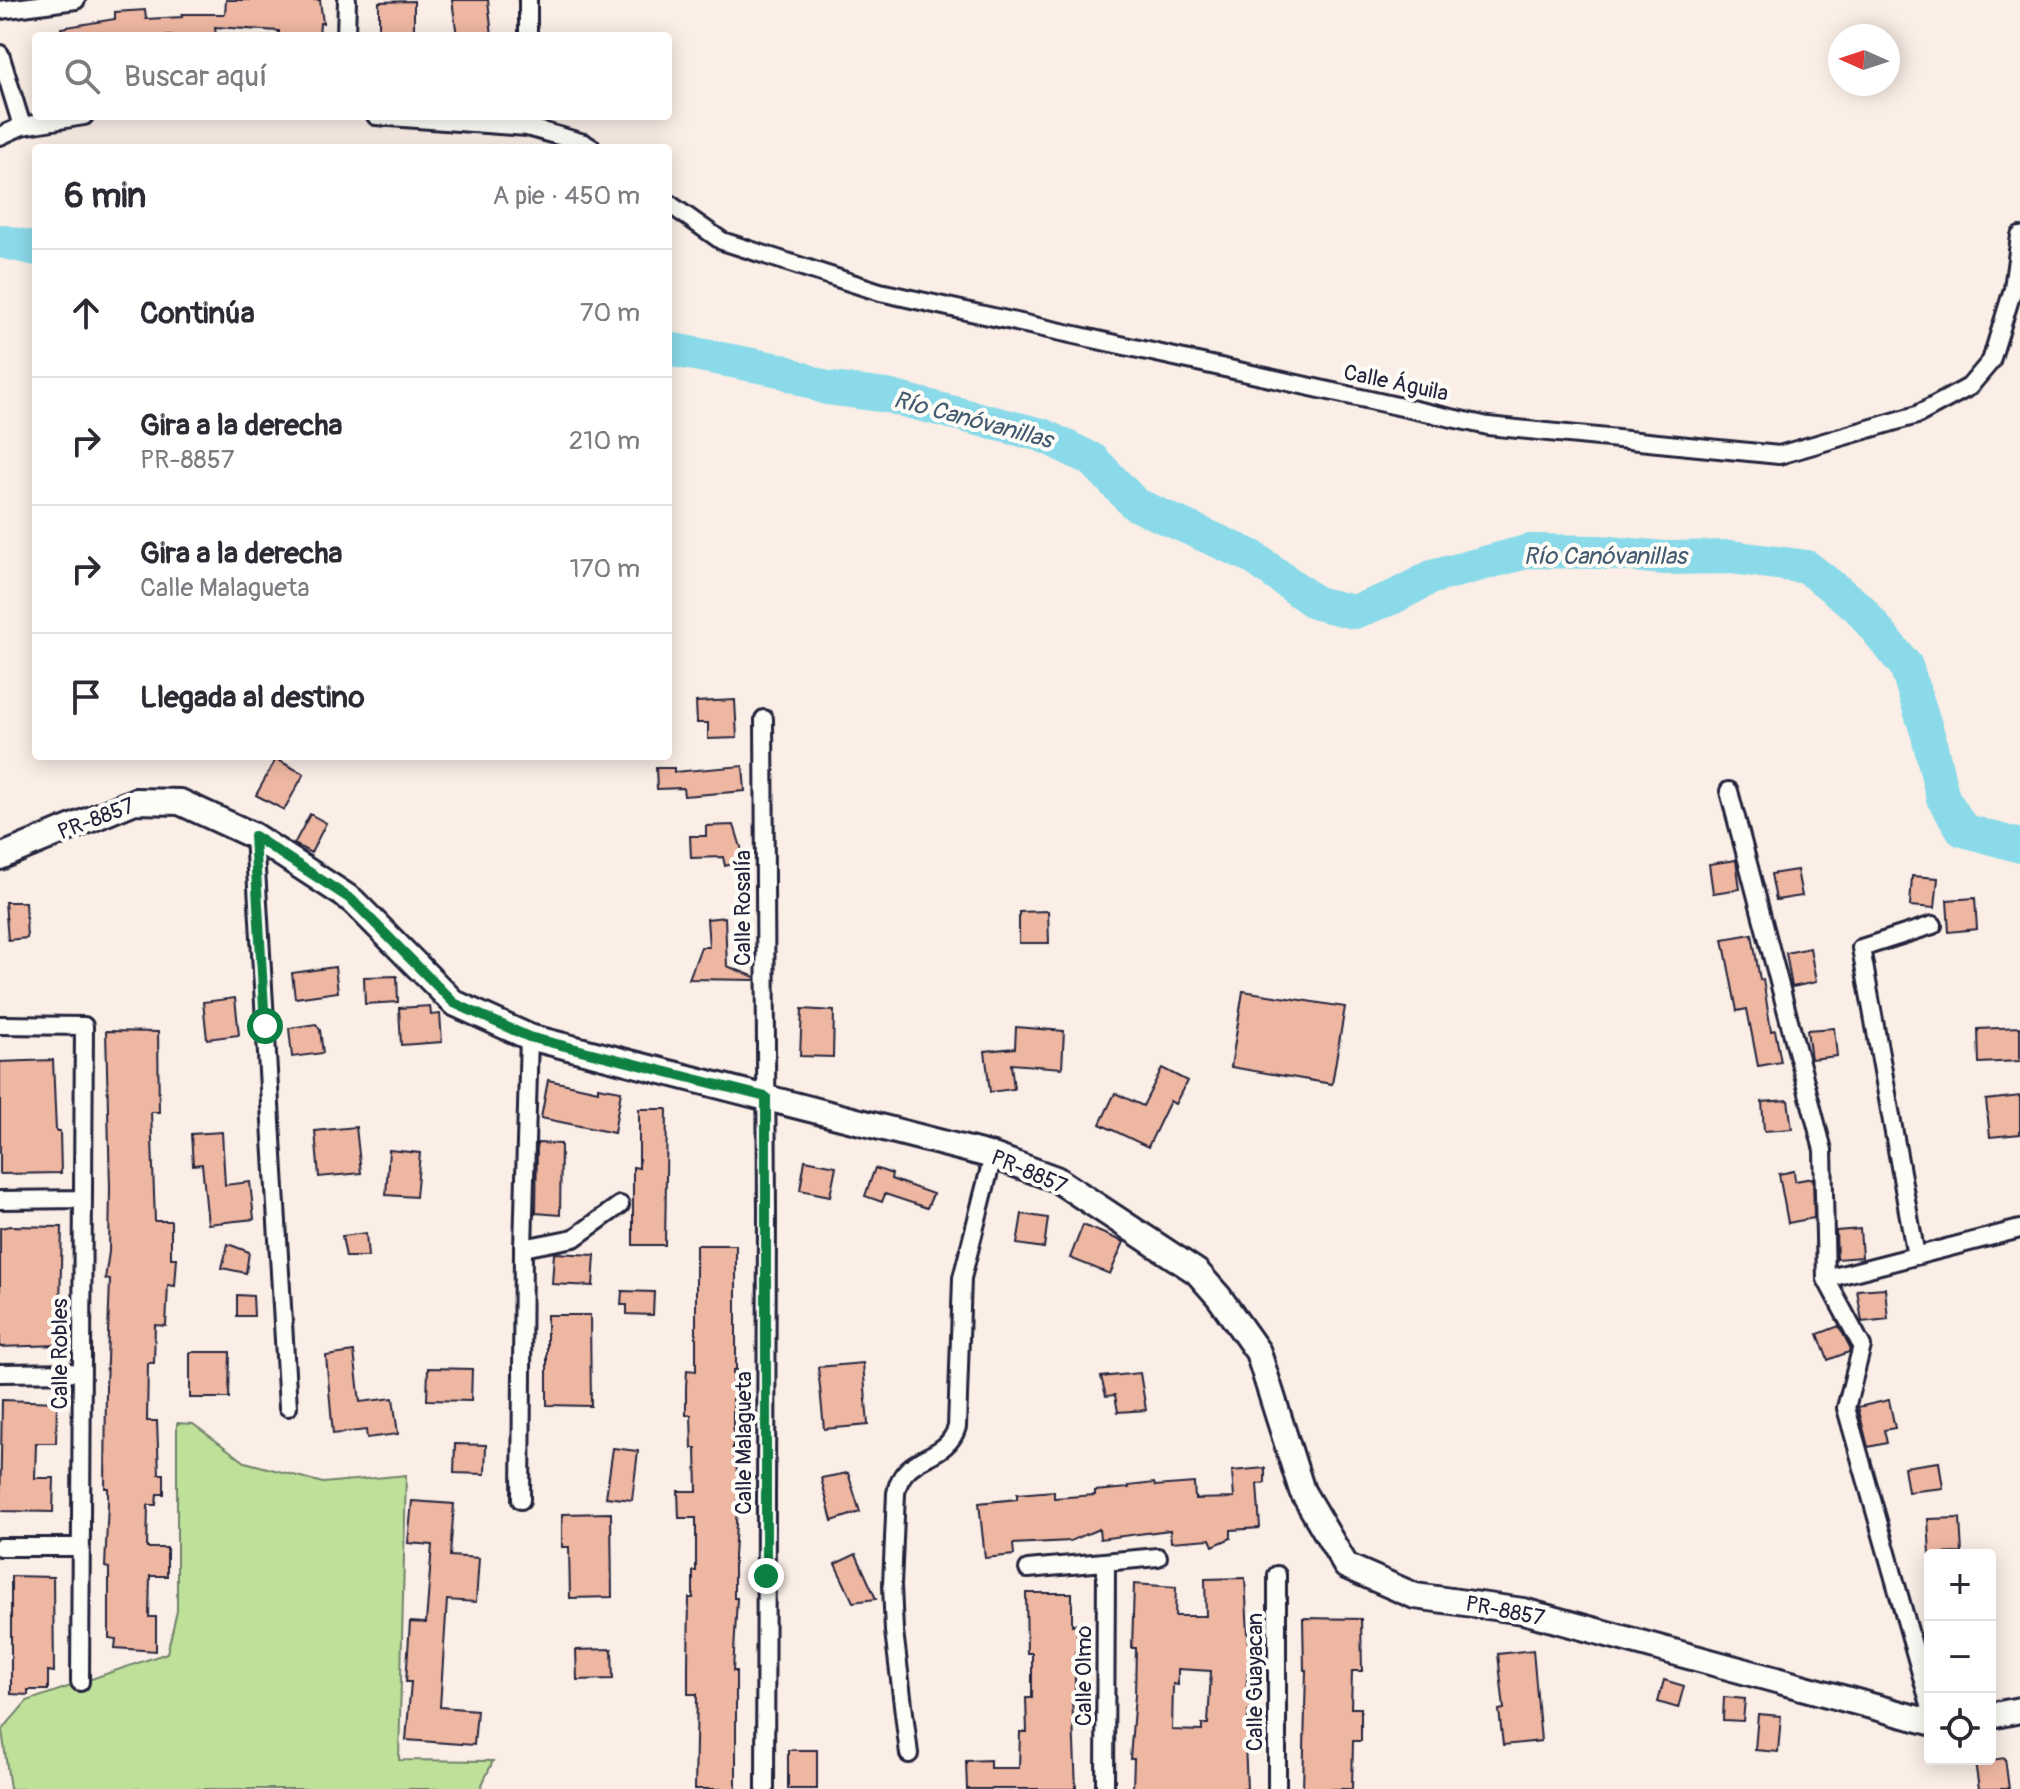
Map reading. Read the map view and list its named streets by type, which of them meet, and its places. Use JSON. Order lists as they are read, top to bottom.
{
  "streets": {
    "street": [
      "Calle Águila",
      "PR-8857",
      "Calle Rosalía",
      "Calle Robles",
      "Calle Malagueta",
      "Calle Olmo",
      "Calle Guayacan"
    ]
  },
  "crossings": [
    ["PR-8857", "Calle Rosalía"],
    ["PR-8857", "Calle Malagueta"],
    ["Calle Rosalía", "Calle Malagueta"]
  ],
  "water": ["Río Canóvanillas"],
  "north": "left",
  "page": {
    "search": "Buscar aquí",
    "heading": ["6 min", "A pie · 450 m"],
    "list": [
      ["Continúa", "70 m"],
      ["Gira a la derecha", "PR-8857", "210 m"],
      ["Gira a la derecha", "Calle Malagueta", "170 m"],
      "Llegada al destino"
    ],
    "map_buttons": ["+", "−"]
  }
}
